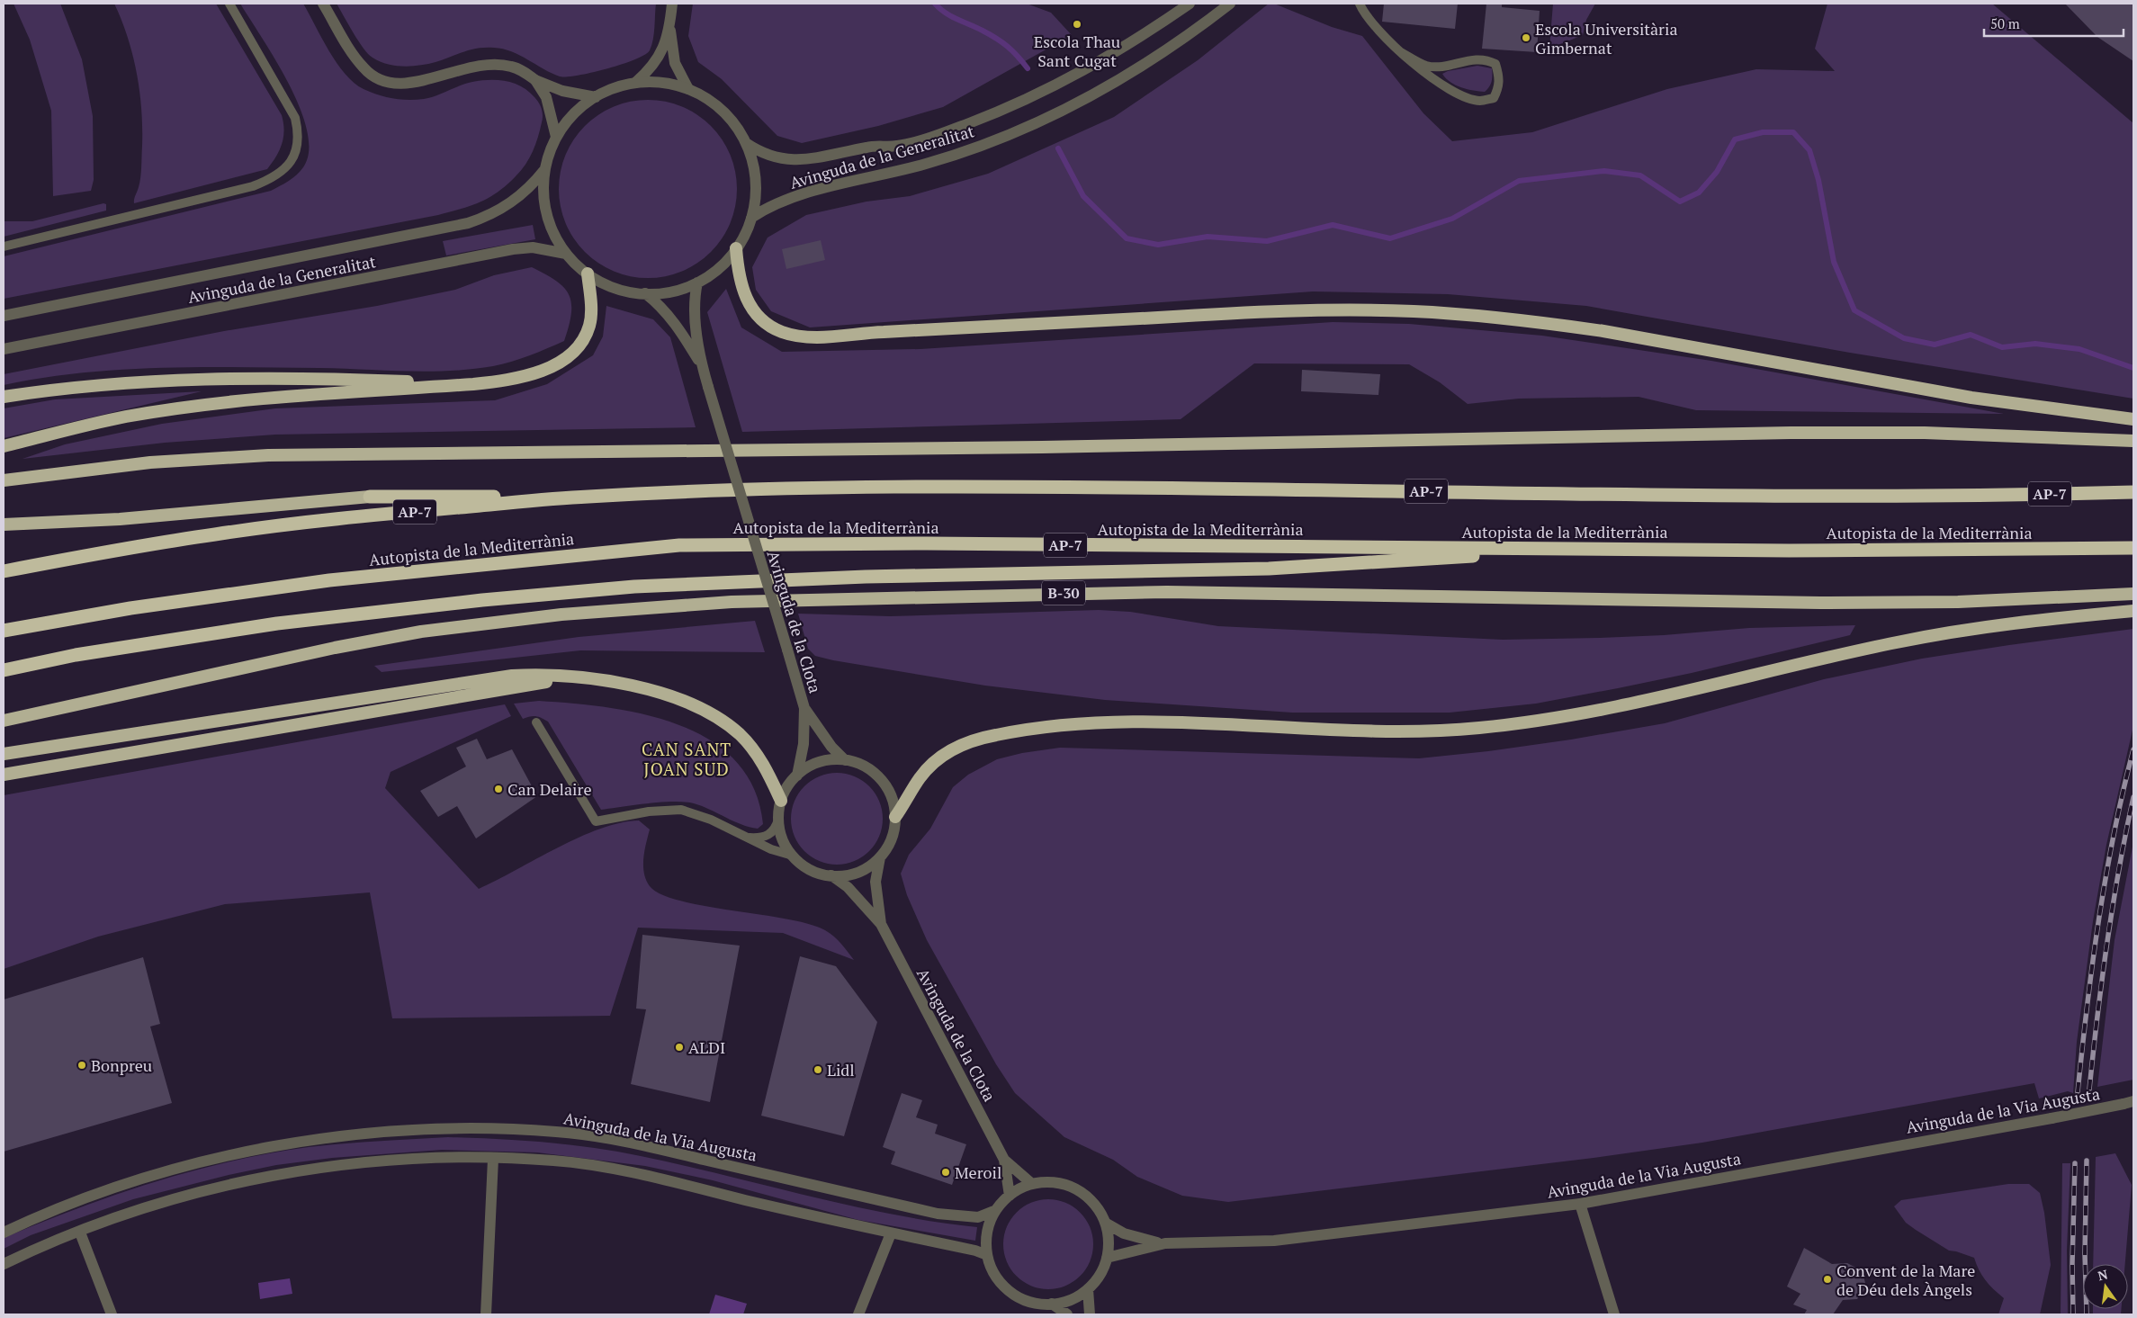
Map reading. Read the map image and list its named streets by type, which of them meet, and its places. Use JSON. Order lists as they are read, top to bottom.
{
  "streets": {
    "highway": ["AP-7", "Autopista de la Mediterrània", "B-30"],
    "street": ["Avinguda de la Generalitat", "Avinguda de la Clota", "Avinguda de la Via Augusta"]
  },
  "crossings": [
    ["Avinguda de la Clota", "Avinguda de la Via Augusta"]
  ],
  "districts": ["CAN SANT JOAN SUD"],
  "places": [
    "Escola Thau Sant Cugat",
    "Escola Universitària Gimbernat",
    "Can Delaire",
    "ALDI",
    "Bonpreu",
    "Lidl",
    "Meroil",
    "Convent de la Mare de Déu dels Àngels"
  ],
  "scale_bar": "50 m",
  "north": "top"
}
